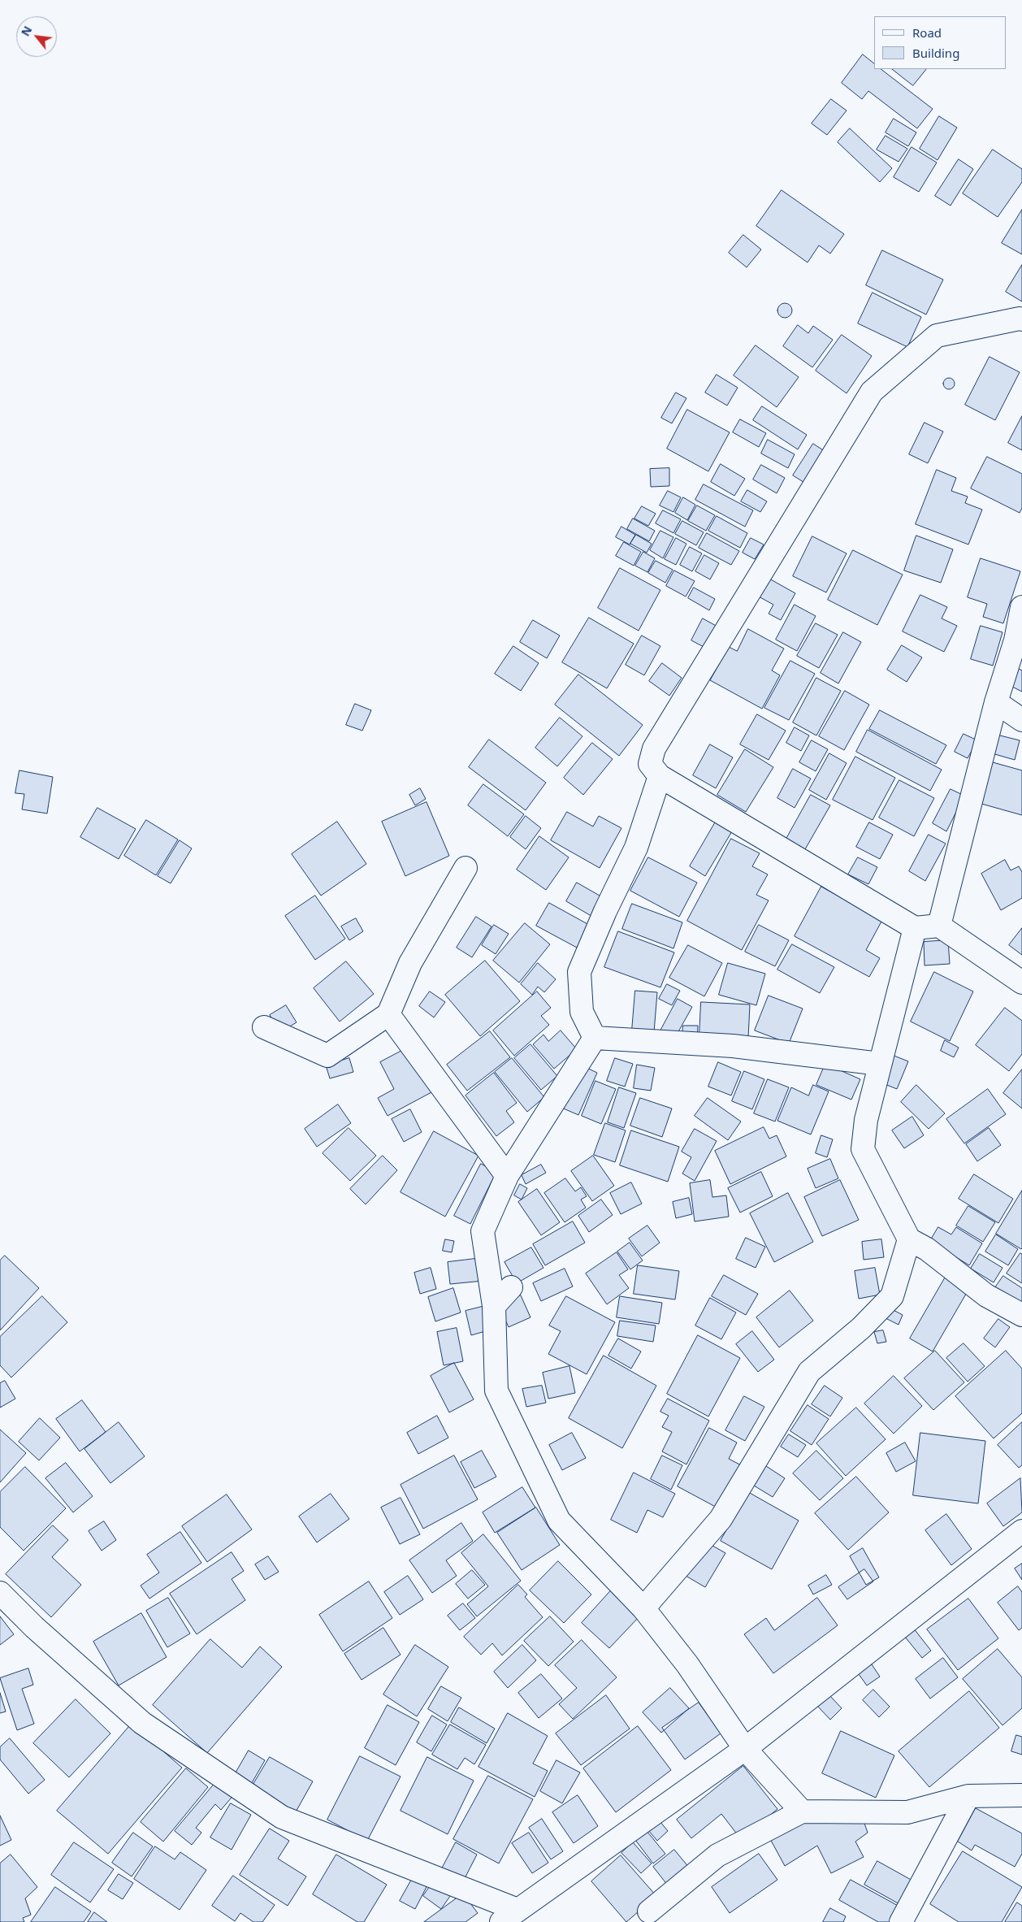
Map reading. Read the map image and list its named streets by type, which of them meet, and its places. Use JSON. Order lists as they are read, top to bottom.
{
  "legend": ["Road", "Building"],
  "north": "top left"
}
